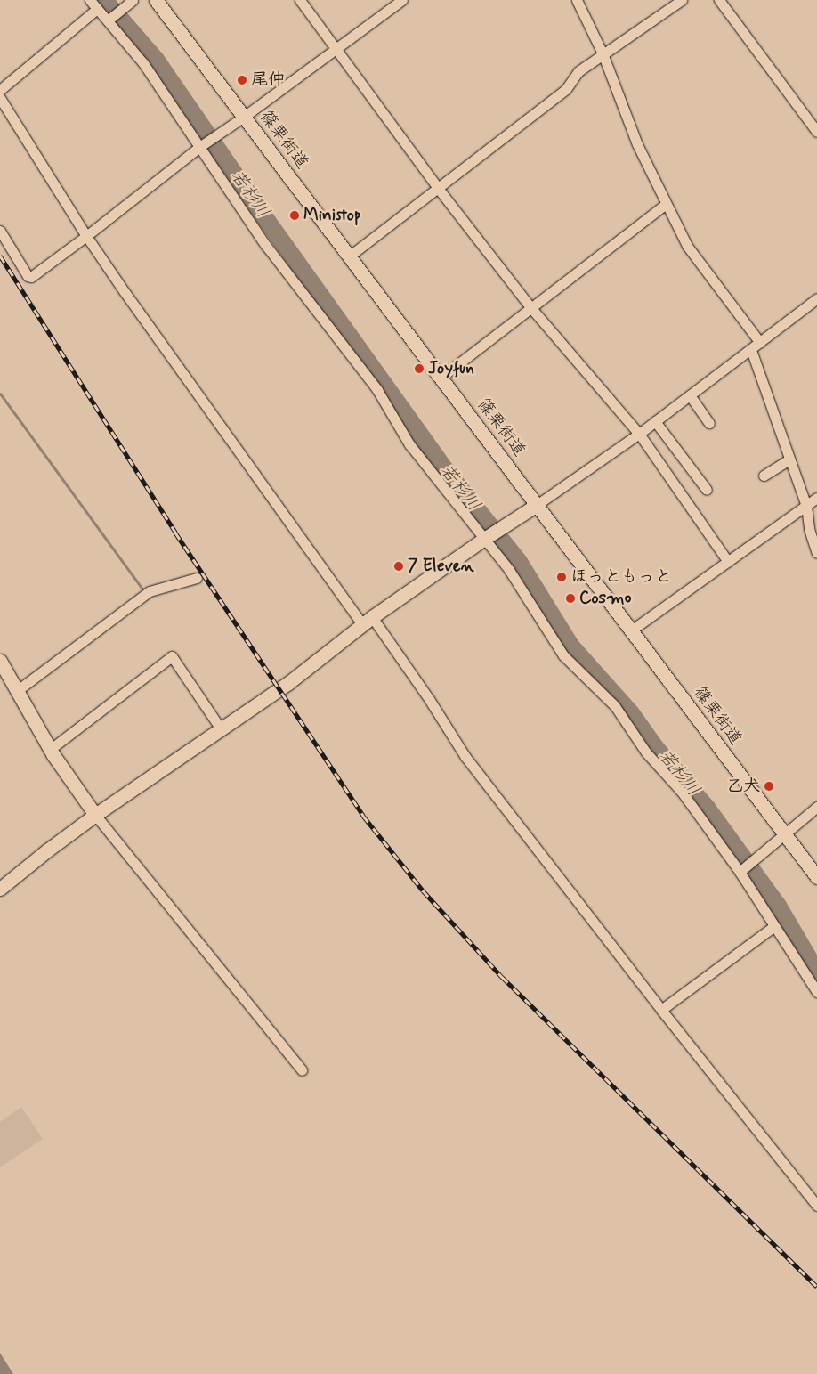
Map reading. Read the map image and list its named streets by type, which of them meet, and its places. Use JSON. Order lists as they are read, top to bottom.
{
  "streets": {
    "main road": ["篠栗街道"]
  },
  "water": ["若杉川"],
  "places": [
    "尾仲",
    "Ministop",
    "Joyfun",
    "7 Eleven",
    "ほっともっと",
    "Cosmo",
    "乙犬"
  ]
}
